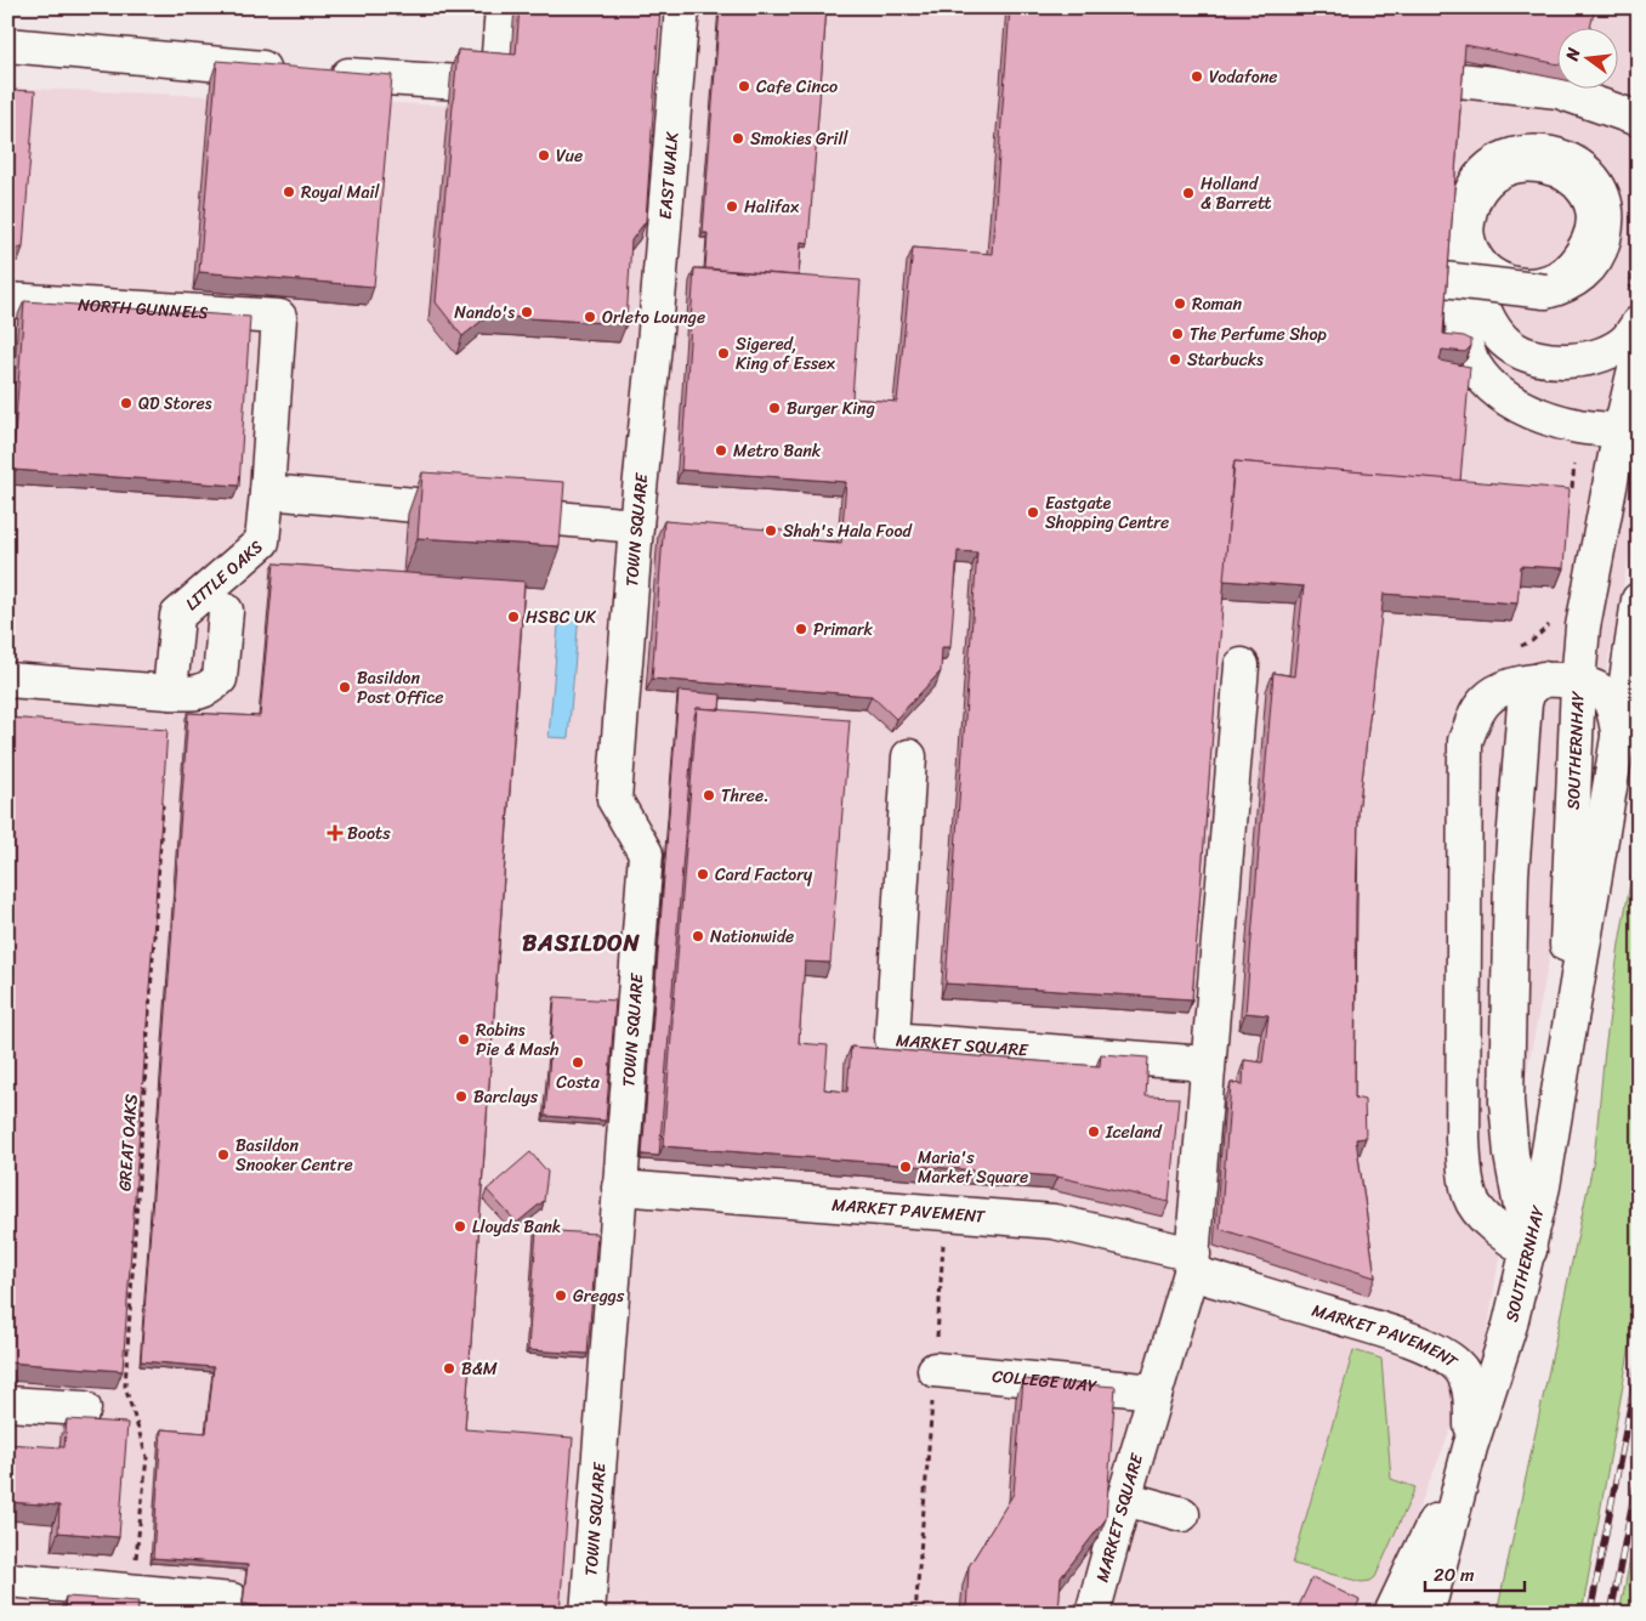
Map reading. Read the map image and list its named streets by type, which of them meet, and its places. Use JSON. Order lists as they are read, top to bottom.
{
  "streets": {
    "street": [
      "EAST WALK",
      "NORTH GUNNELS",
      "TOWN SQUARE",
      "LITTLE OAKS",
      "SOUTHERNHAY",
      "MARKET SQUARE",
      "MARKET PAVEMENT",
      "COLLEGE WAY"
    ],
    "path": ["GREAT OAKS"]
  },
  "crossings": [
    ["EAST WALK", "TOWN SQUARE"],
    ["NORTH GUNNELS", "LITTLE OAKS"],
    ["TOWN SQUARE", "MARKET PAVEMENT"],
    ["SOUTHERNHAY", "MARKET PAVEMENT"],
    ["MARKET SQUARE", "MARKET PAVEMENT"],
    ["MARKET SQUARE", "COLLEGE WAY"]
  ],
  "districts": ["BASILDON"],
  "places": {
    "other": [
      "Vodafone",
      "Cafe Cinco",
      "Smokies Grill",
      "Vue",
      "Royal Mail",
      "Holland & Barrett",
      "Halifax",
      "Roman",
      "Nando's",
      "Orleto Lounge",
      "The Perfume Shop",
      "Sigered, King of Essex",
      "Starbucks",
      "QD Stores",
      "Burger King",
      "Metro Bank",
      "Eastgate Shopping Centre",
      "Shah's Hala Food",
      "HSBC UK",
      "Primark",
      "Basildon Post Office",
      "Three.",
      "Card Factory",
      "Nationwide",
      "Robins Pie & Mash",
      "Costa",
      "Barclays",
      "Iceland",
      "Basildon Snooker Centre",
      "Maria's Market Square",
      "Lloyds Bank",
      "Greggs",
      "B&M"
    ],
    "health": ["Boots"]
  },
  "scale_bar": "20 m",
  "north": "left"
}
